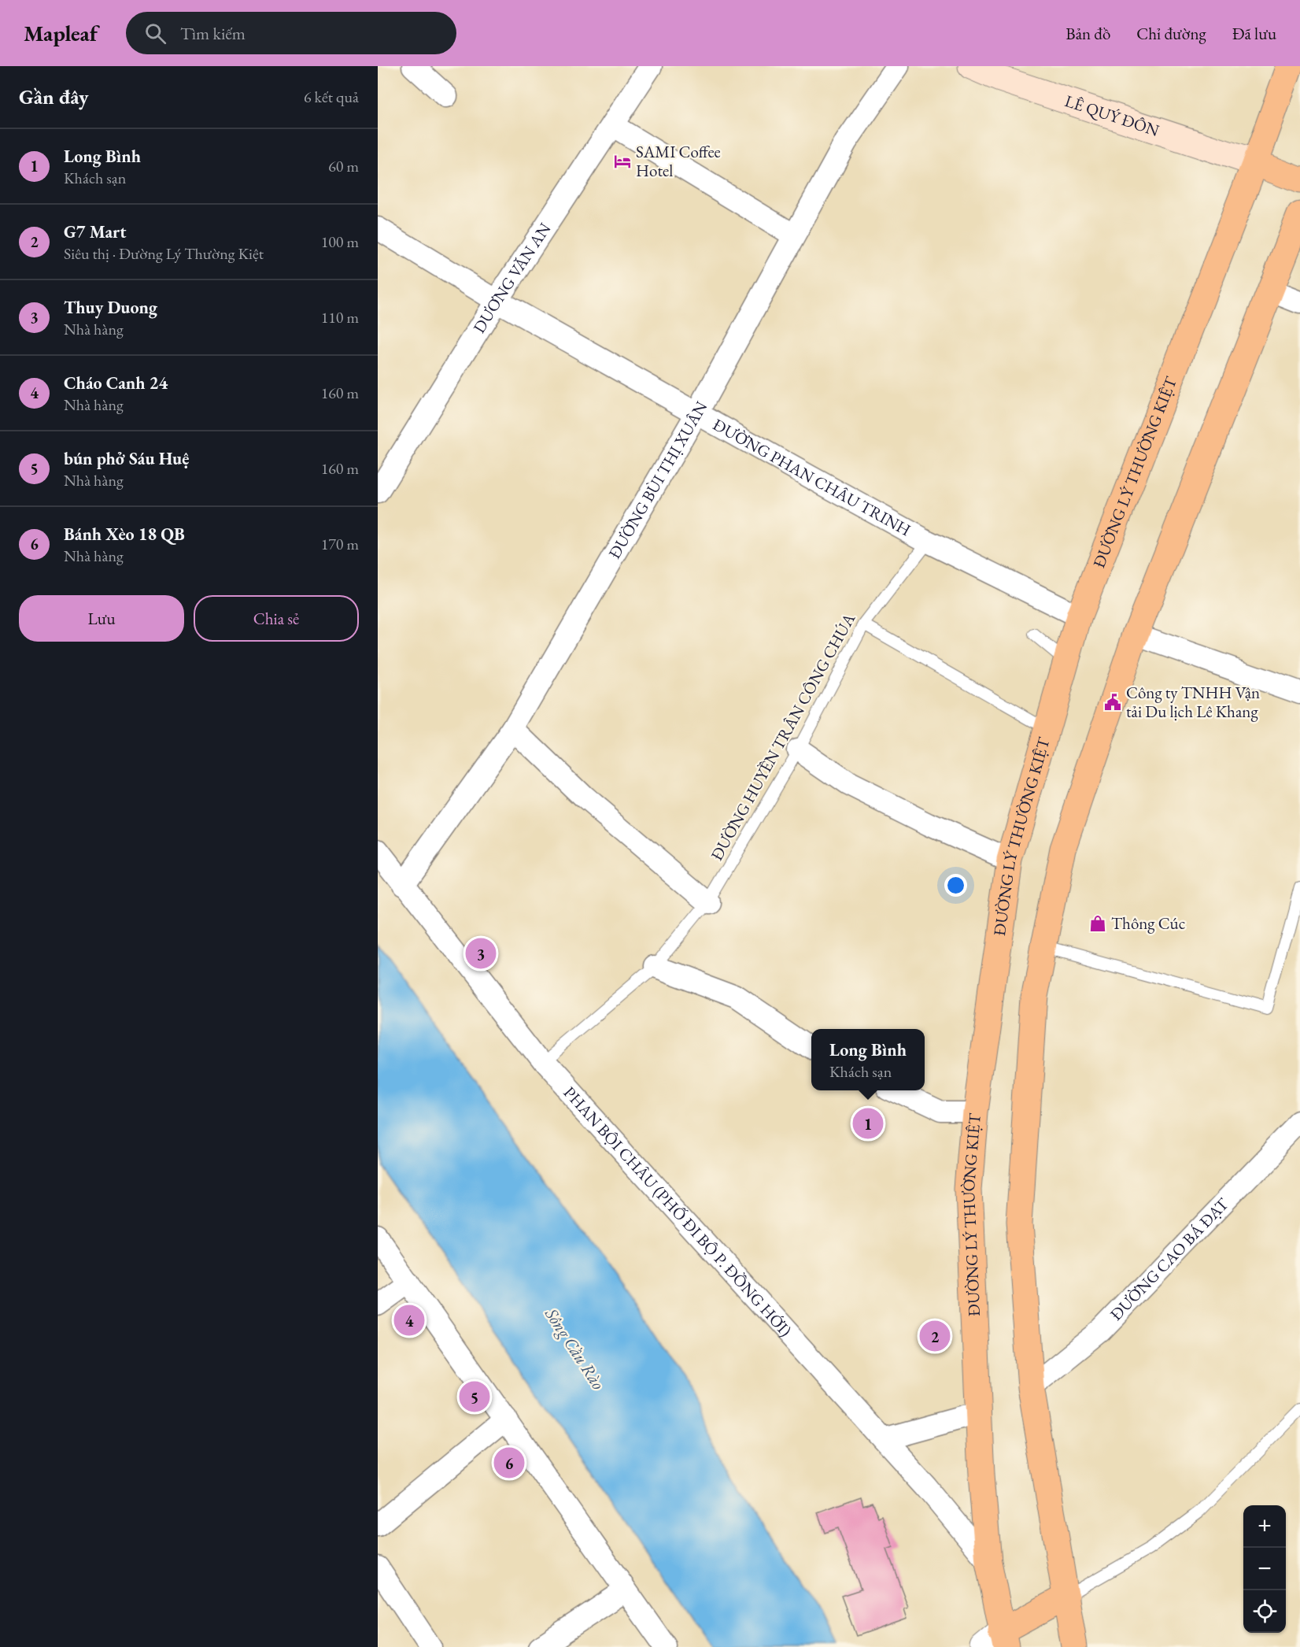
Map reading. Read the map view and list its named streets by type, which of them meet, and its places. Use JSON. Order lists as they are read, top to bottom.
{
  "streets": {
    "main road": ["LÊ QUÝ ĐÔN", "ĐƯỜNG LÝ THƯỜNG KIỆT"],
    "street": [
      "DƯƠNG VĂN AN",
      "ĐƯỜNG PHAN CHÂU TRINH",
      "ĐƯỜNG BÙI THỊ XUÂN",
      "PHAN BỘI CHÂU (PHỐ ĐI BỘ P. ĐỒNG HỚI)",
      "ĐƯỜNG CAO BÁ ĐẠT"
    ],
    "lane": ["ĐƯỜNG HUYỀN TRÂN CÔNG CHÚA"]
  },
  "crossings": [
    ["LÊ QUÝ ĐÔN", "ĐƯỜNG LÝ THƯỜNG KIỆT"],
    ["DƯƠNG VĂN AN", "ĐƯỜNG PHAN CHÂU TRINH"],
    ["ĐƯỜNG LÝ THƯỜNG KIỆT", "ĐƯỜNG PHAN CHÂU TRINH"],
    ["ĐƯỜNG LÝ THƯỜNG KIỆT", "PHAN BỘI CHÂU (PHỐ ĐI BỘ P. ĐỒNG HỚI)"],
    ["ĐƯỜNG PHAN CHÂU TRINH", "ĐƯỜNG BÙI THỊ XUÂN"],
    ["ĐƯỜNG PHAN CHÂU TRINH", "ĐƯỜNG HUYỀN TRÂN CÔNG CHÚA"],
    ["ĐƯỜNG BÙI THỊ XUÂN", "PHAN BỘI CHÂU (PHỐ ĐI BỘ P. ĐỒNG HỚI)"],
    ["ĐƯỜNG HUYỀN TRÂN CÔNG CHÚA", "PHAN BỘI CHÂU (PHỐ ĐI BỘ P. ĐỒNG HỚI)"]
  ],
  "water": ["Sông Cầu Rào"],
  "places": {
    "hotel": ["SAMI Coffee Hotel"],
    "public building": ["Công ty TNHH Vận tải Du lịch Lê Khang"],
    "shop": ["Thông Cúc"]
  },
  "page": {
    "header": "Mapleaf",
    "search": "Tìm kiếm",
    "nav": ["Bản đồ", "Chỉ đường", "Đã lưu"],
    "heading": ["Gần đây", "6 kết quả"],
    "list": [
      {
        "mark": "1",
        "name": "Long Bình",
        "note": "Khách sạn",
        "value": "60 m"
      },
      {
        "mark": "2",
        "name": "G7 Mart",
        "note": "Siêu thị · Đường Lý Thường Kiệt",
        "value": "100 m"
      },
      {
        "mark": "3",
        "name": "Thuy Duong",
        "note": "Nhà hàng",
        "value": "110 m"
      },
      {
        "mark": "4",
        "name": "Cháo Canh 24",
        "note": "Nhà hàng",
        "value": "160 m"
      },
      {
        "mark": "5",
        "name": "bún phở Sáu Huệ",
        "note": "Nhà hàng",
        "value": "160 m"
      },
      {
        "mark": "6",
        "name": "Bánh Xèo 18 QB",
        "note": "Nhà hàng",
        "value": "170 m"
      }
    ],
    "buttons": ["Lưu", "Chia sẻ"],
    "pins": [
      "3",
      "1",
      "4",
      "2",
      "5",
      "6"
    ],
    "popup": ["Long Bình", "Khách sạn"],
    "map_buttons": ["+", "−"]
  }
}
